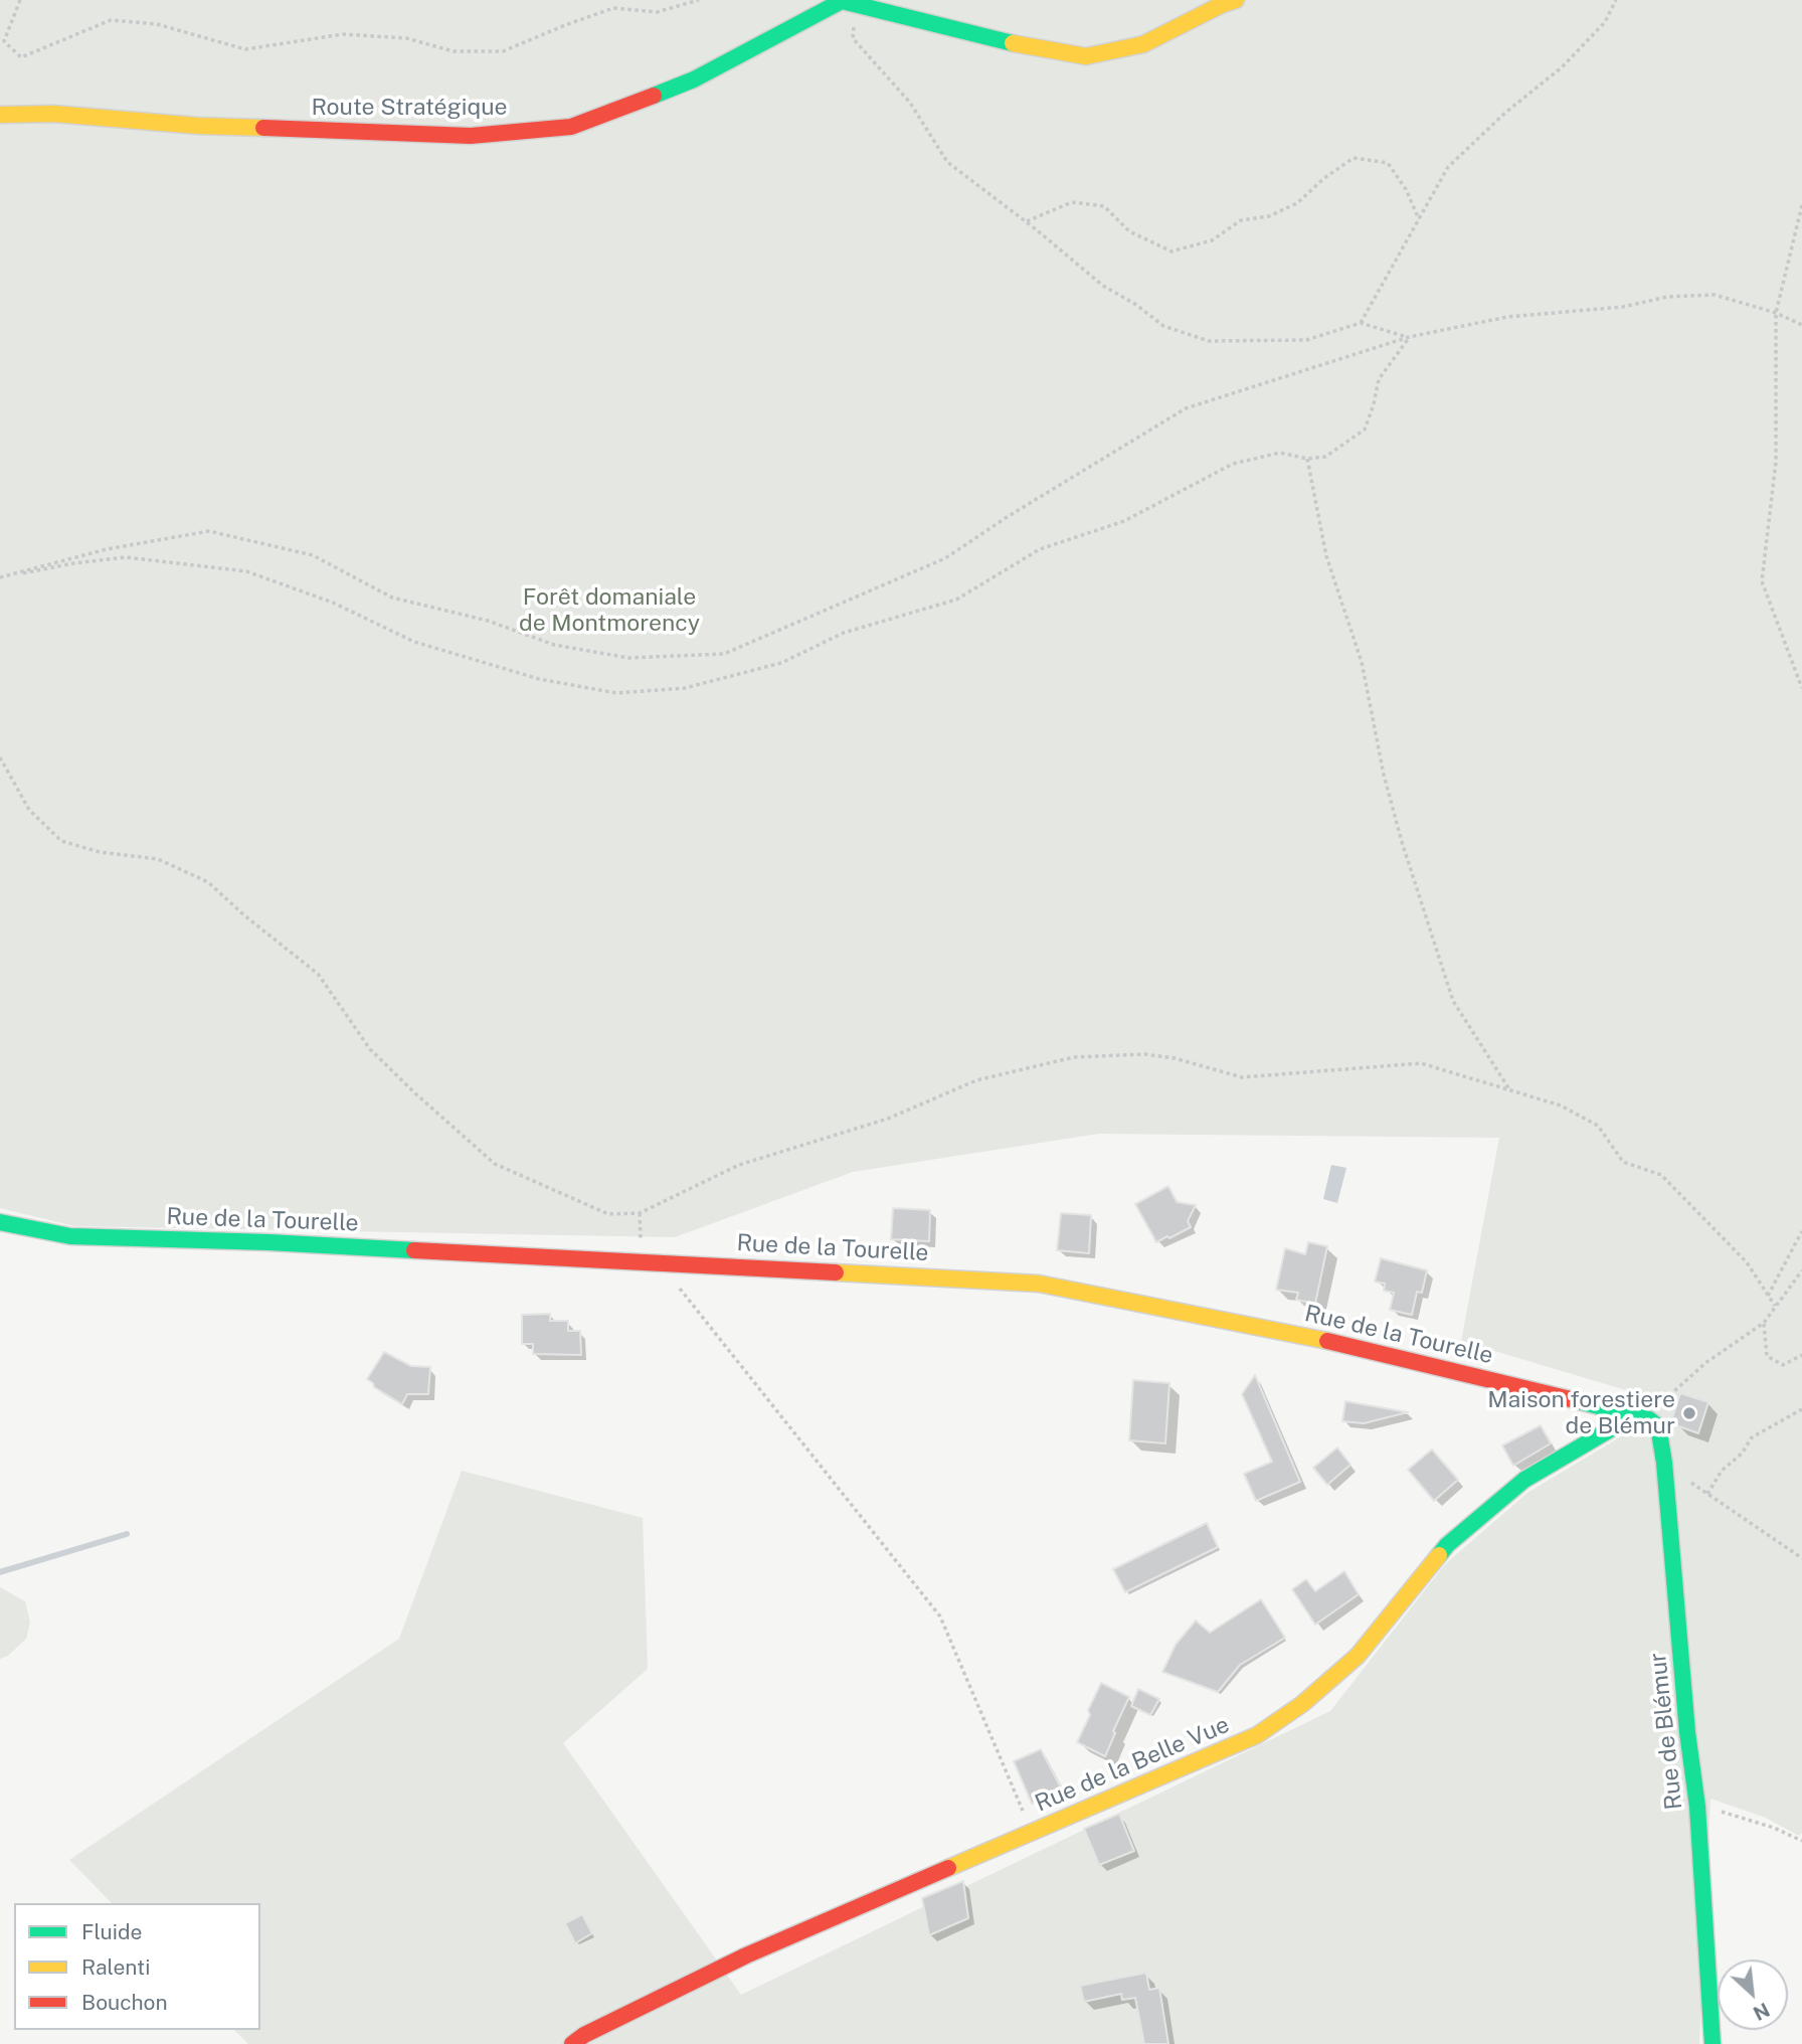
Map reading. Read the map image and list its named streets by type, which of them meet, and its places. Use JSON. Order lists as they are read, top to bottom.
{
  "streets": {
    "street": [
      "Route Stratégique",
      "Rue de la Tourelle",
      "Rue de Blémur",
      "Rue de la Belle Vue"
    ]
  },
  "crossings": [
    ["Rue de la Tourelle", "Rue de Blémur"],
    ["Rue de la Tourelle", "Rue de la Belle Vue"],
    ["Rue de Blémur", "Rue de la Belle Vue"]
  ],
  "parks": ["Forêt domaniale de Montmorency"],
  "places": ["Maison forestiere de Blémur"],
  "legend": ["Fluide", "Ralenti", "Bouchon"],
  "north": "bottom right"
}
